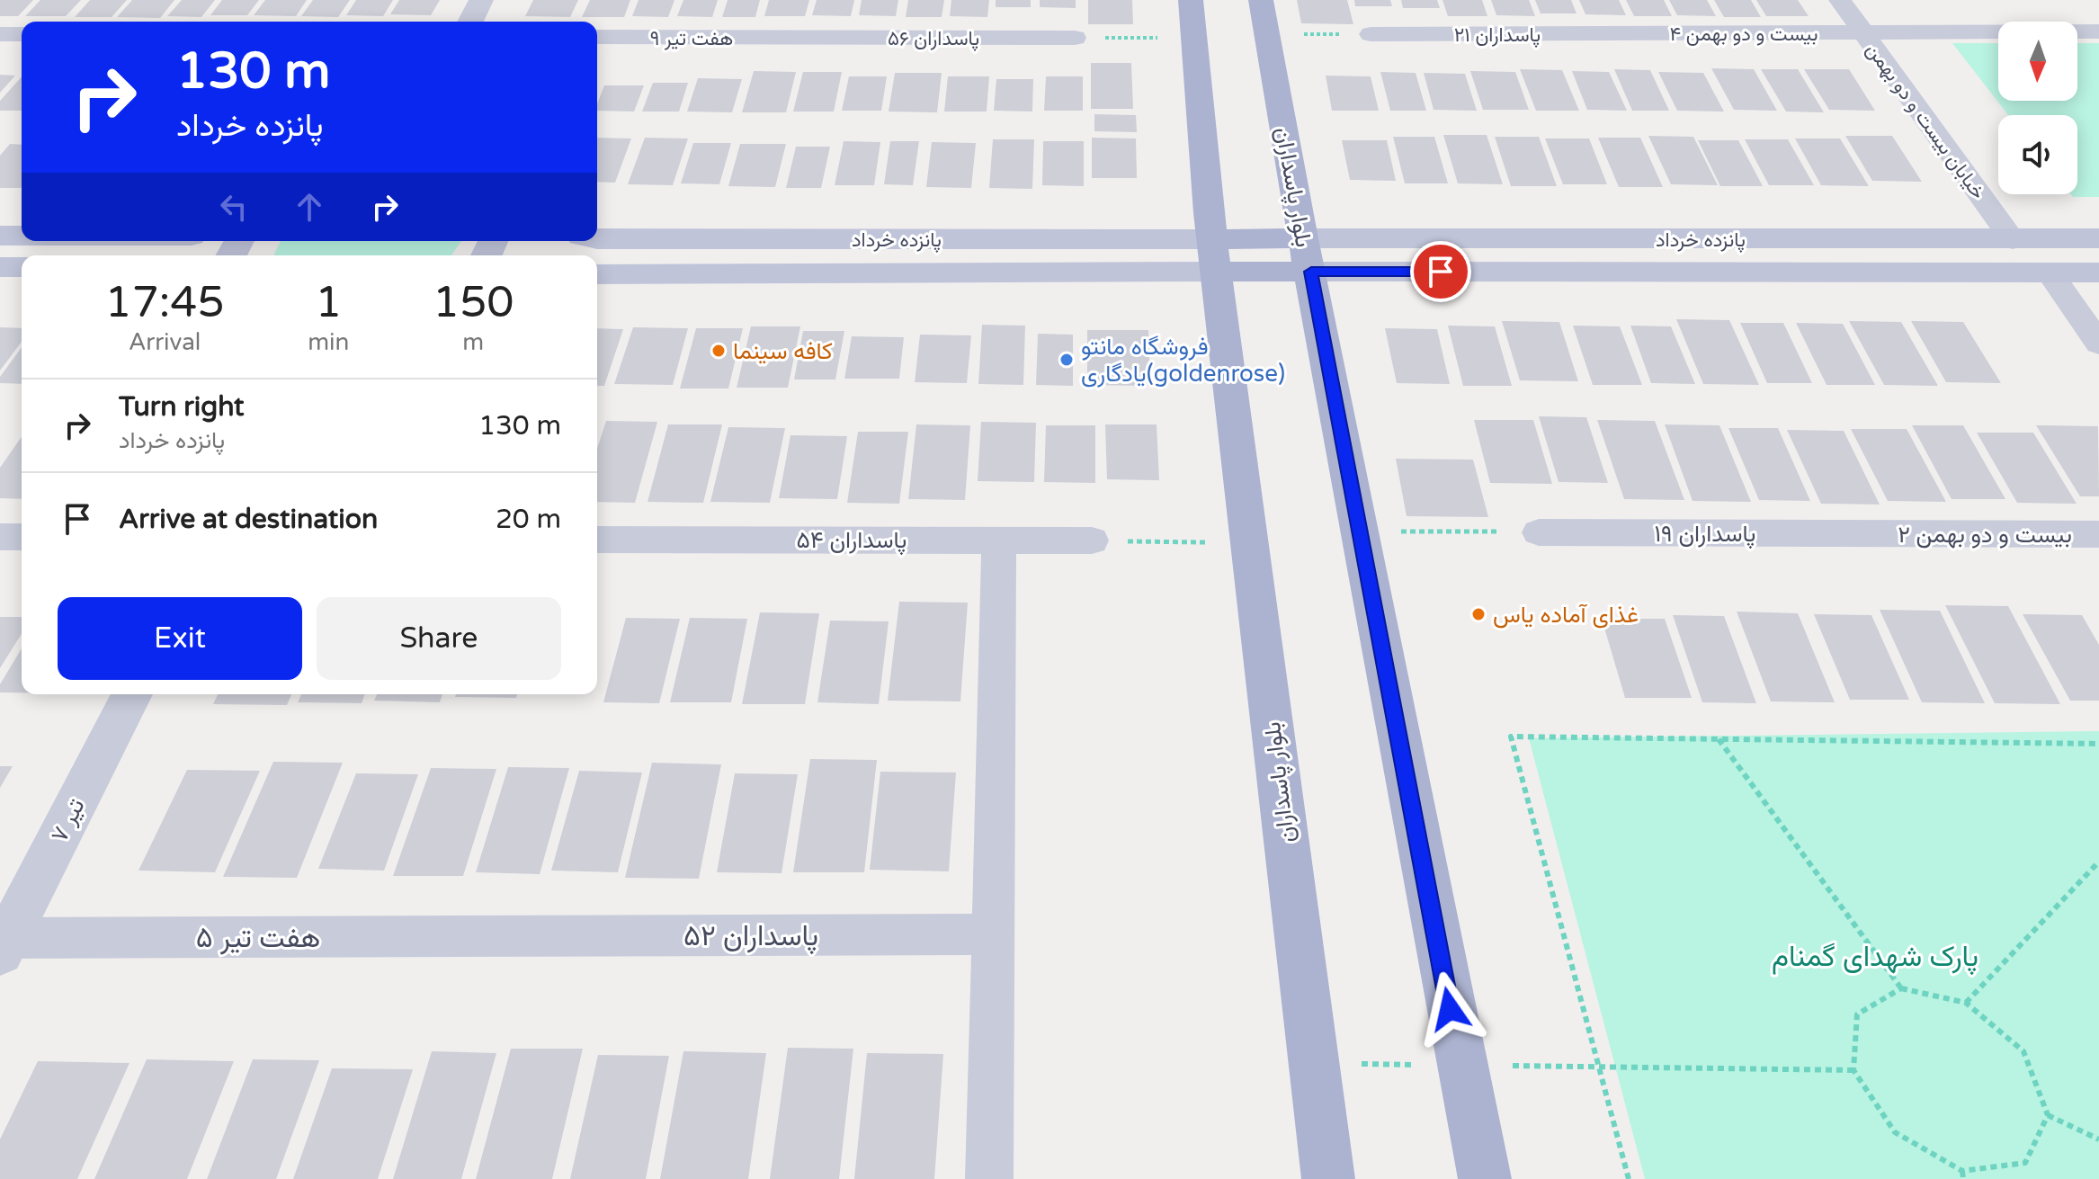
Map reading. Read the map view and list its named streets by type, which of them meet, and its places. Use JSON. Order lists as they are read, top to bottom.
{
  "streets": {
    "main road": ["بلوار پاسداران", "پانزده خرداد"],
    "street": [
      "بیست و دو بهمن ۴",
      "پاسداران ۲۱",
      "هفت تیر ۹",
      "پاسداران ۵۶",
      "خیابان بیست و دو بهمن",
      "پاسداران ۱۹",
      "بیست و دو بهمن ۲",
      "پاسداران ۵۴",
      "۷ تیر",
      "پاسداران ۵۲",
      "هفت تیر ۵"
    ]
  },
  "crossings": [
    ["بیست و دو بهمن ۴", "پاسداران ۲۱"],
    ["بیست و دو بهمن ۴", "خیابان بیست و دو بهمن"],
    ["هفت تیر ۹", "پاسداران ۵۶"],
    ["خیابان بیست و دو بهمن", "پانزده خرداد"],
    ["بلوار پاسداران", "پانزده خرداد"],
    ["پاسداران ۱۹", "بیست و دو بهمن ۲"],
    ["۷ تیر", "هفت تیر ۵"],
    ["پاسداران ۵۲", "هفت تیر ۵"]
  ],
  "parks": ["پارک شهدای گمنام"],
  "places": ["کافه سینما", "فروشگاه مانتو یادگاری(goldenrose)", "غذای آماده یاس"],
  "north": "bottom",
  "page": {
    "turn": ["130 m", "پانزده خرداد"],
    "eta": [
      "17:45",
      "Arrival",
      "1",
      "min",
      "150",
      "m"
    ],
    "list": [
      {
        "name": "Turn right",
        "note": "پانزده خرداد",
        "value": "130 m"
      },
      {
        "name": "Arrive at destination",
        "value": "20 m"
      }
    ],
    "buttons": ["Exit", "Share"]
  }
}
